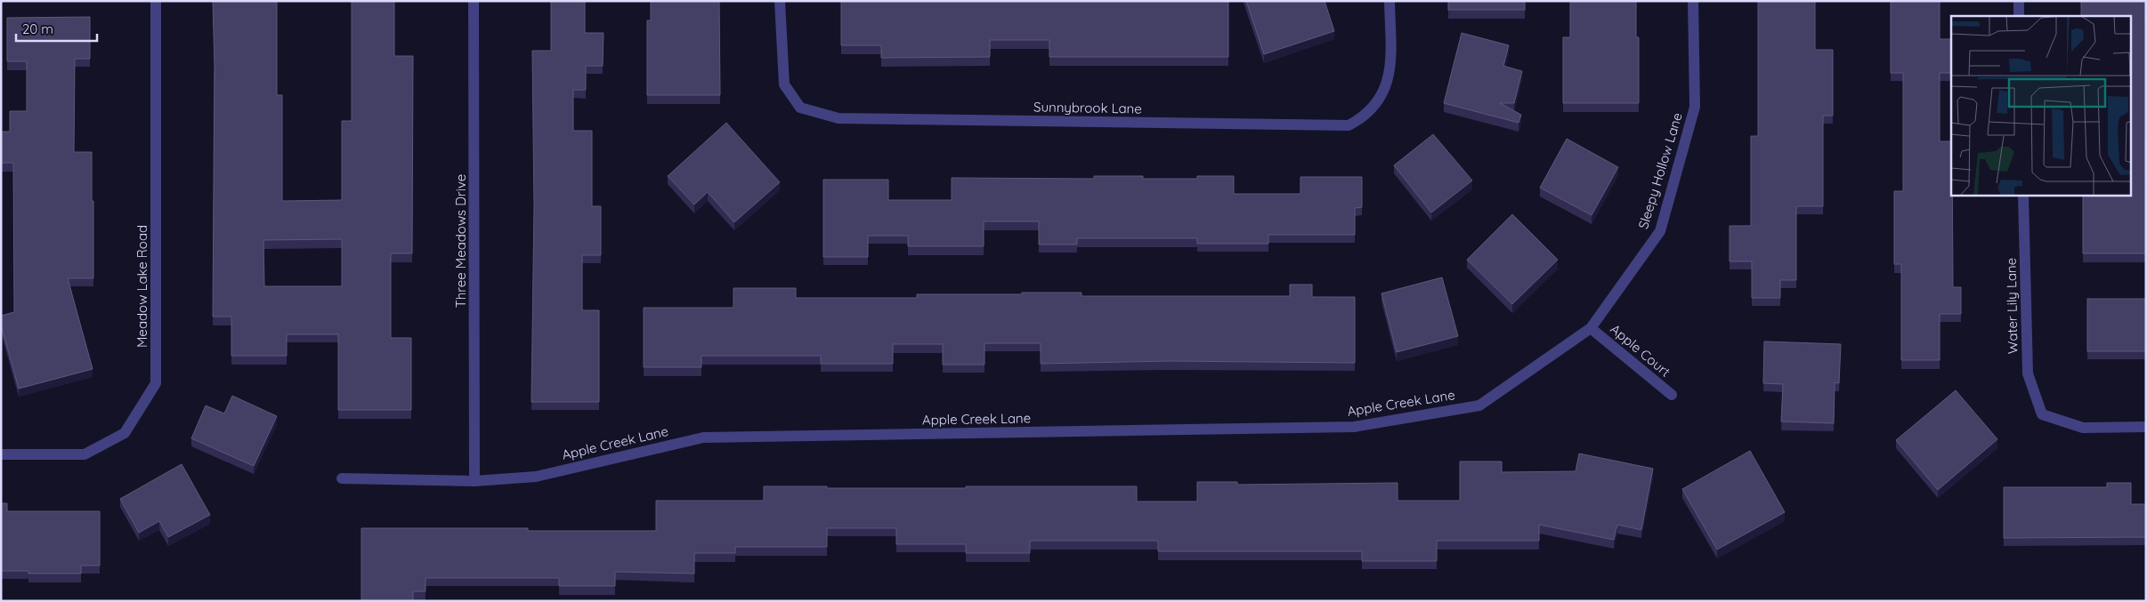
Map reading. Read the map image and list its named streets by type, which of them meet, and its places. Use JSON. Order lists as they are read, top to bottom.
{
  "streets": {
    "street": [
      "Sunnybrook Lane",
      "Sleepy Hollow Lane",
      "Three Meadows Drive",
      "Meadow Lake Road",
      "Water Lily Lane",
      "Apple Court",
      "Apple Creek Lane"
    ]
  },
  "crossings": [
    ["Sleepy Hollow Lane", "Apple Court"],
    ["Sleepy Hollow Lane", "Apple Creek Lane"],
    ["Three Meadows Drive", "Apple Creek Lane"],
    ["Apple Court", "Apple Creek Lane"]
  ],
  "scale_bar": "20 m"
}
